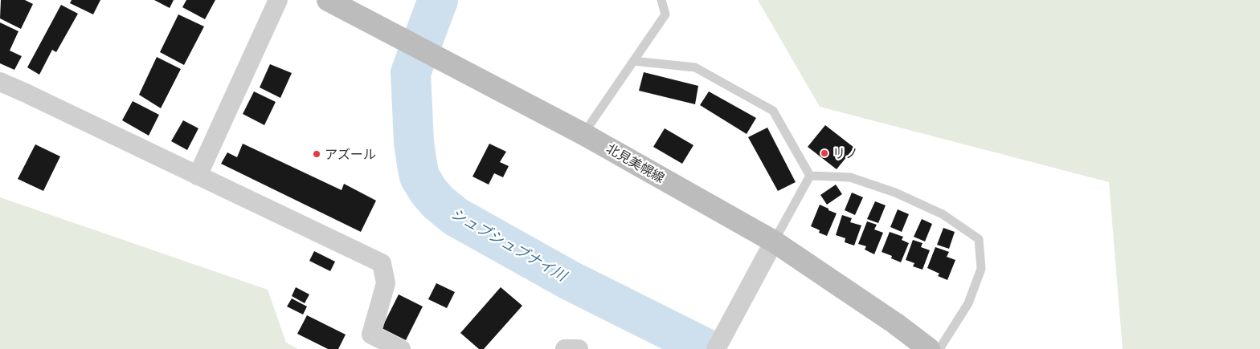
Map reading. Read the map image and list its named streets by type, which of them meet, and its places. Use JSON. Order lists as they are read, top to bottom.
{
  "streets": {
    "main road": ["北見美幌線"]
  },
  "water": ["シュブシュブナイ川"],
  "places": ["リノ", "アズール"]
}
